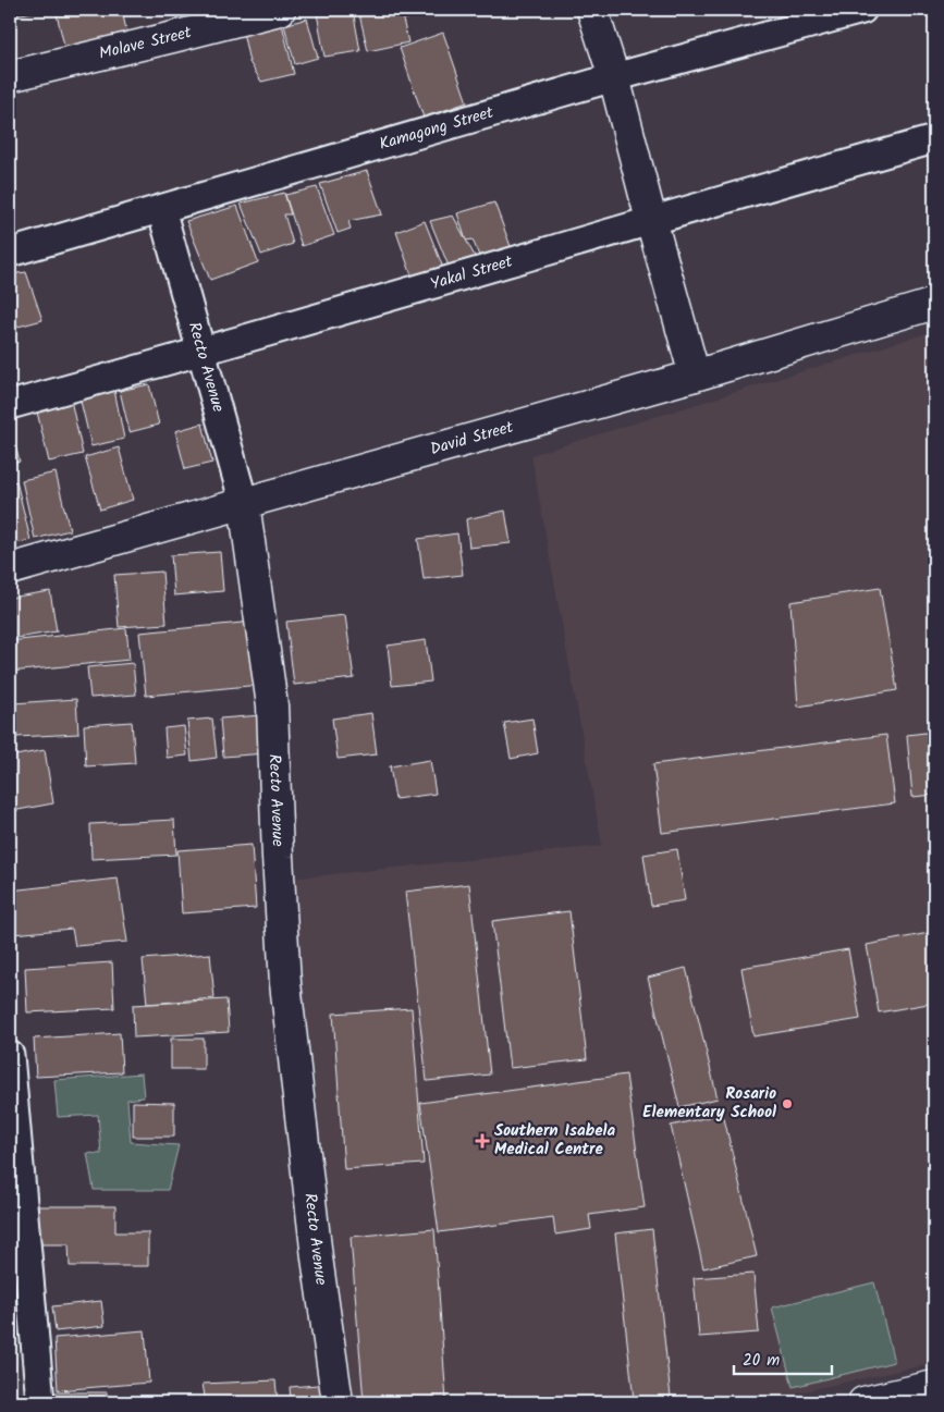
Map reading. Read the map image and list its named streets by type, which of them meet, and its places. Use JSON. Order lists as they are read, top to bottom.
{
  "streets": {
    "street": [
      "Molave Street",
      "Kamagong Street",
      "Yakal Street",
      "Recto Avenue",
      "David Street"
    ]
  },
  "crossings": [
    ["Kamagong Street", "Recto Avenue"],
    ["Yakal Street", "Recto Avenue"],
    ["Recto Avenue", "David Street"]
  ],
  "places": {
    "other": ["Rosario Elementary School"],
    "health": ["Southern Isabela Medical Centre"]
  },
  "scale_bar": "20 m"
}
